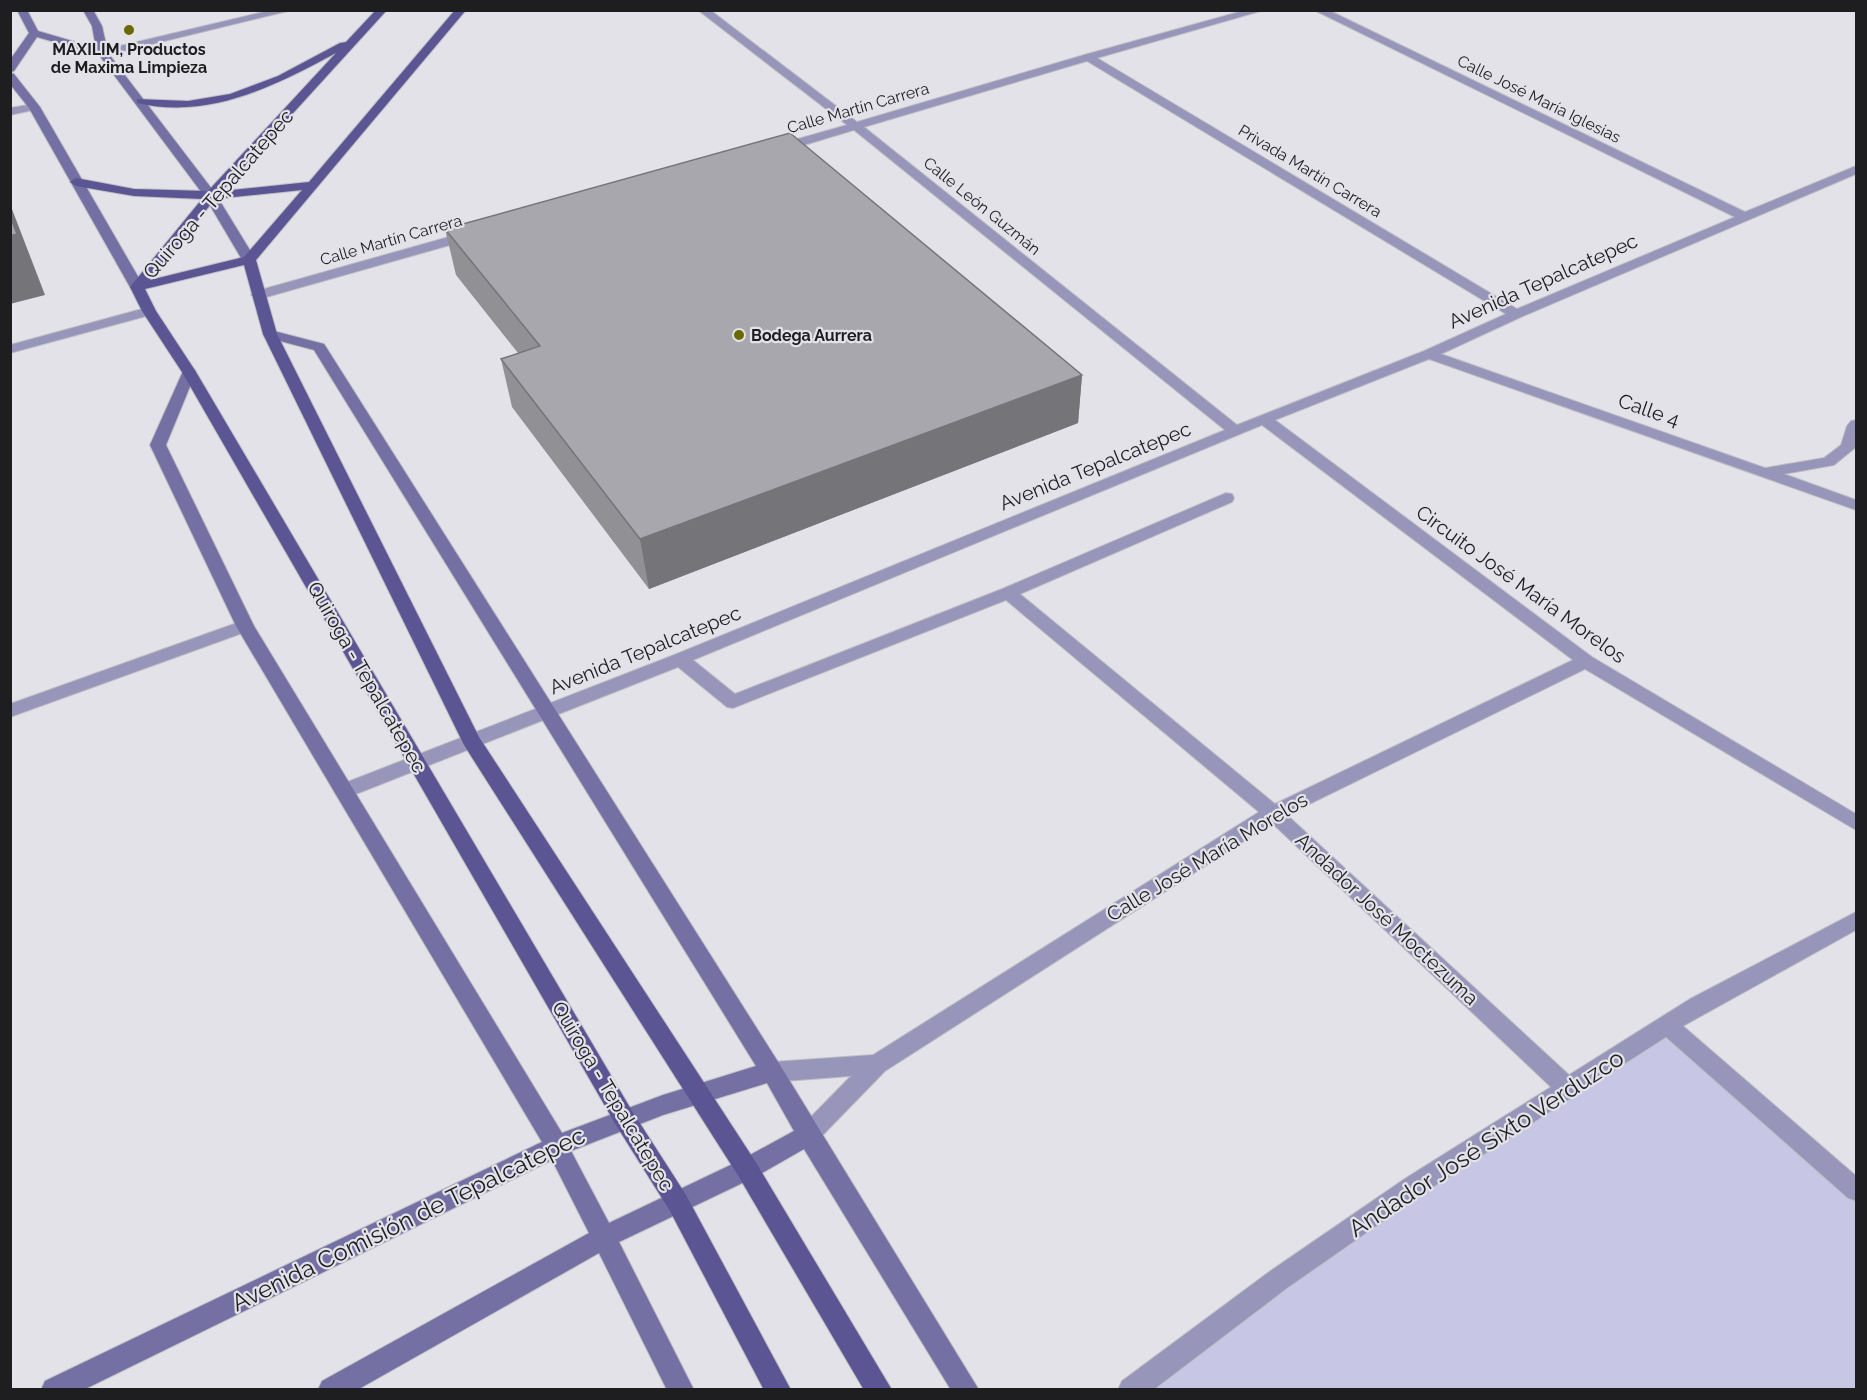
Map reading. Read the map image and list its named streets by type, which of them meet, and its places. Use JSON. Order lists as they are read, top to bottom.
{
  "streets": {
    "main road": ["Quiroga - Tepalcatepec"],
    "street": [
      "Calle José María Iglesias",
      "Calle Martín Carrera",
      "Privada Martín Carrera",
      "Calle León Guzmán",
      "Avenida Tepalcatepec",
      "Calle 4",
      "Circuito José María Morelos",
      "Calle José María Morelos",
      "Andador José Moctezuma",
      "Andador José Sixto Verduzco",
      "Avenida Comisión de Tepalcatepec"
    ]
  },
  "crossings": [
    ["Calle José María Iglesias", "Avenida Tepalcatepec"],
    ["Calle Martín Carrera", "Privada Martín Carrera"],
    ["Calle Martín Carrera", "Calle León Guzmán"],
    ["Privada Martín Carrera", "Avenida Tepalcatepec"],
    ["Quiroga - Tepalcatepec", "Avenida Tepalcatepec"],
    ["Quiroga - Tepalcatepec", "Avenida Comisión de Tepalcatepec"],
    ["Calle León Guzmán", "Avenida Tepalcatepec"],
    ["Avenida Tepalcatepec", "Calle 4"],
    ["Avenida Tepalcatepec", "Circuito José María Morelos"],
    ["Circuito José María Morelos", "Calle José María Morelos"],
    ["Calle José María Morelos", "Andador José Moctezuma"],
    ["Calle José María Morelos", "Avenida Comisión de Tepalcatepec"],
    ["Andador José Moctezuma", "Andador José Sixto Verduzco"]
  ],
  "places": ["MAXILIM, Productos de Maxima Limpieza", "Bodega Aurrera"]
}
